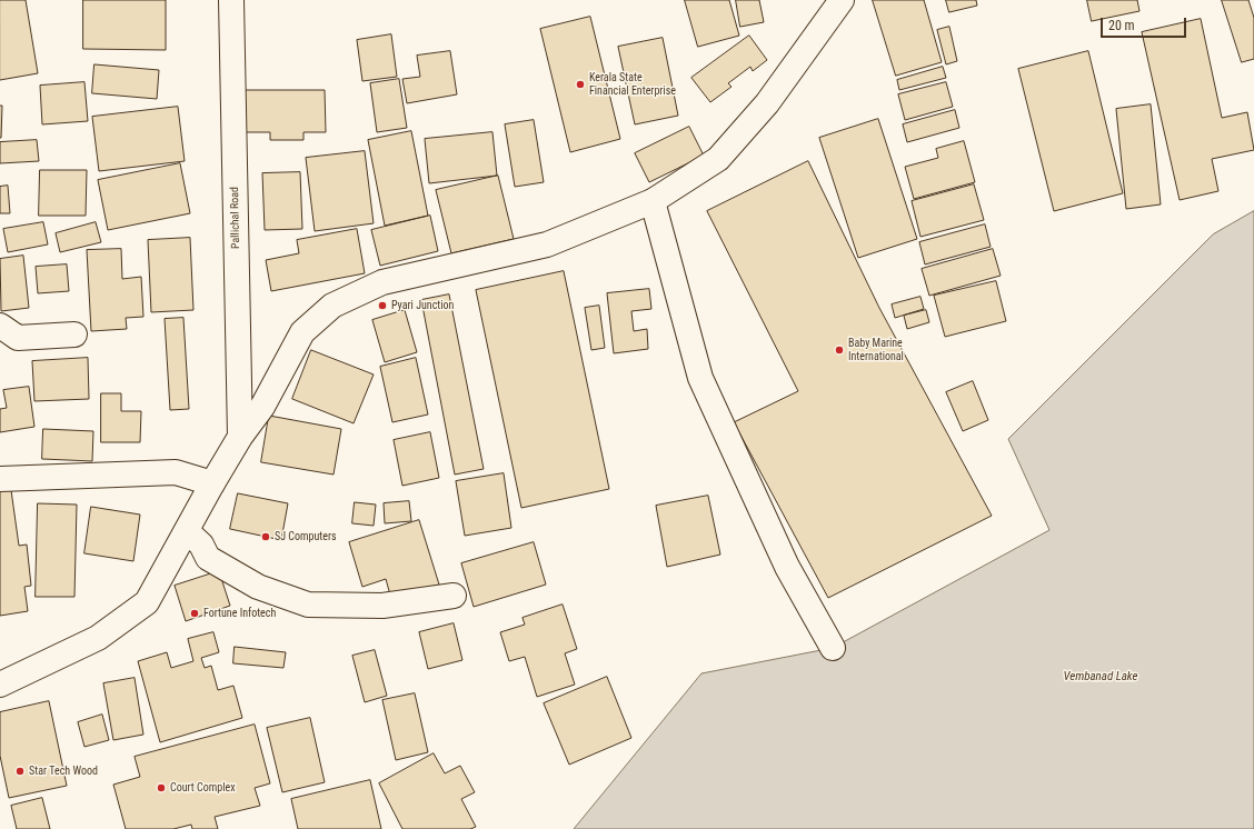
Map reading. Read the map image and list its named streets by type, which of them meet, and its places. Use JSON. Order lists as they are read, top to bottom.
{
  "streets": {
    "main road": ["Pallichal Road"]
  },
  "water": ["Vembanad Lake"],
  "places": [
    "Kerala State Financial Enterprise",
    "Pyari Junction",
    "Baby Marine International",
    "SJ Computers",
    "Fortune Infotech",
    "Star Tech Wood",
    "Court Complex"
  ],
  "scale_bar": "20 m"
}
